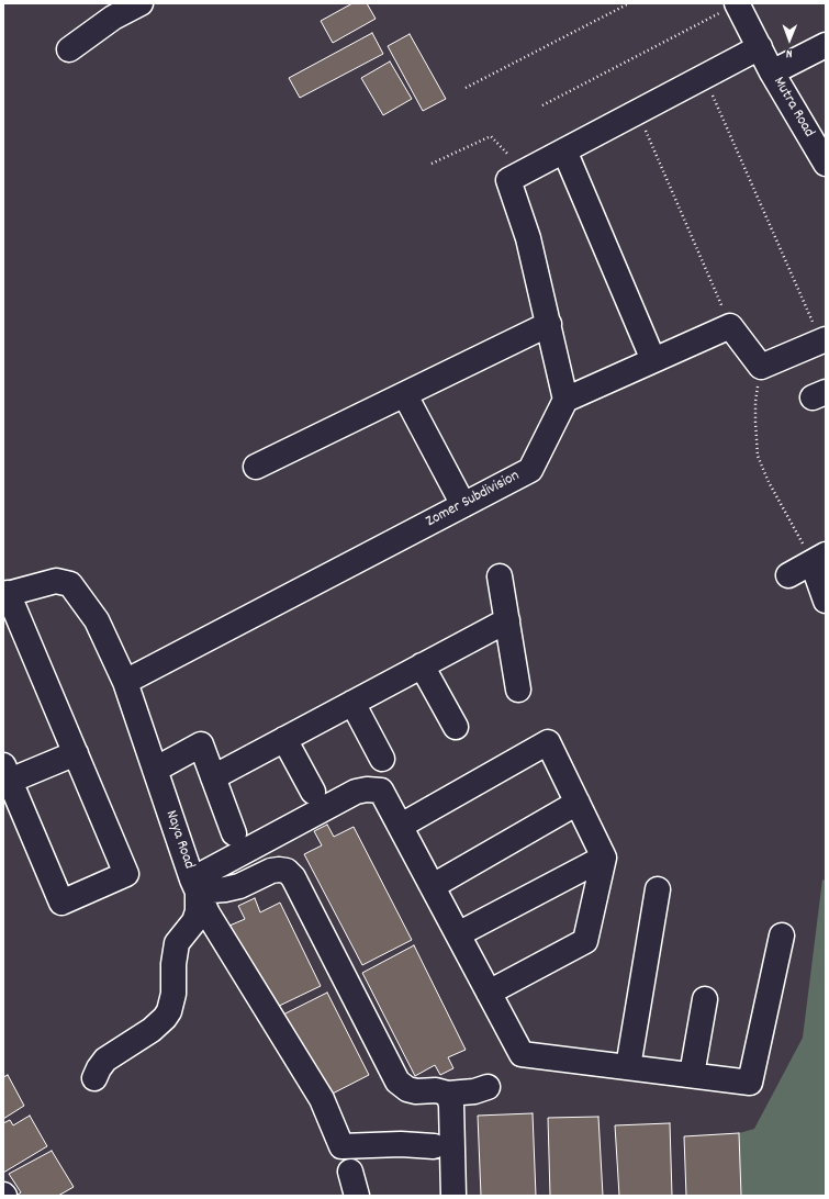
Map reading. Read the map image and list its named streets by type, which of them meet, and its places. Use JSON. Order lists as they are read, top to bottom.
{
  "streets": {
    "street": ["Mutra Road", "Zomer Subdivision", "Naya Road"]
  },
  "crossings": [
    ["Zomer Subdivision", "Naya Road"]
  ],
  "north": "bottom"
}
